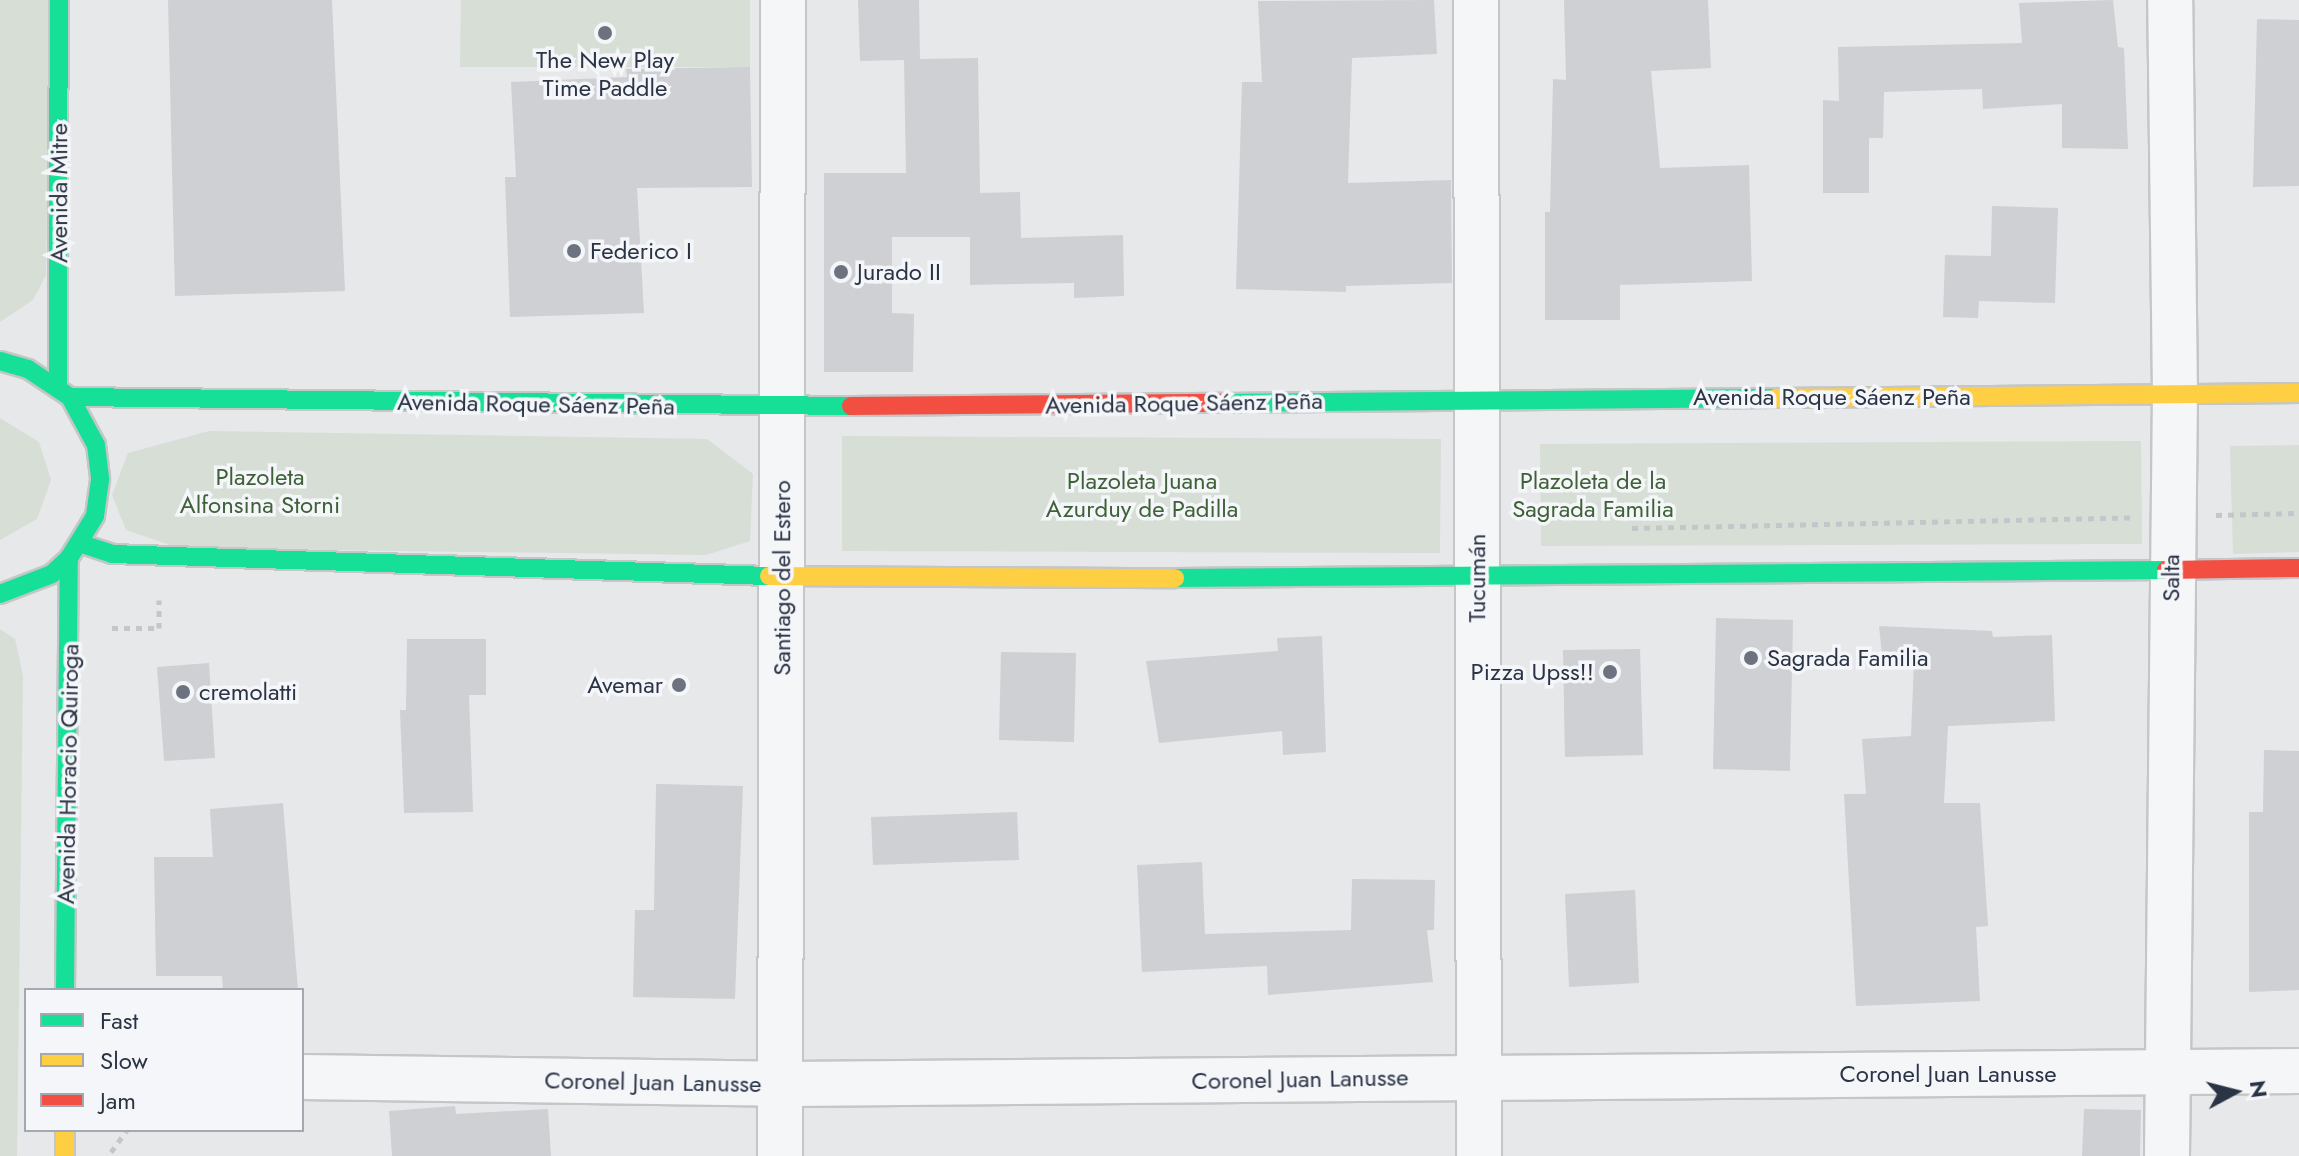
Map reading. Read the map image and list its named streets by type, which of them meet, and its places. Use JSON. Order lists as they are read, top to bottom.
{
  "streets": {
    "main road": ["Avenida Mitre", "Avenida Roque Sáenz Peña", "Avenida Horacio Quiroga"],
    "street": [
      "Santiago del Estero",
      "Tucumán",
      "Salta",
      "Coronel Juan Lanusse"
    ]
  },
  "crossings": [
    ["Avenida Mitre", "Avenida Roque Sáenz Peña"],
    ["Avenida Roque Sáenz Peña", "Santiago del Estero"],
    ["Avenida Roque Sáenz Peña", "Tucumán"],
    ["Avenida Roque Sáenz Peña", "Salta"],
    ["Santiago del Estero", "Coronel Juan Lanusse"],
    ["Tucumán", "Coronel Juan Lanusse"],
    ["Salta", "Coronel Juan Lanusse"]
  ],
  "parks": ["Plazoleta Alfonsina Storni", "Plazoleta Juana Azurduy de Padilla", "Plazoleta de la Sagrada Familia"],
  "places": [
    "The New Play Time Paddle",
    "Federico I",
    "Jurado II",
    "Sagrada Familia",
    "Pizza Upss!!",
    "Avemar",
    "cremolatti"
  ],
  "legend": ["Fast", "Slow", "Jam"],
  "north": "right"
}
